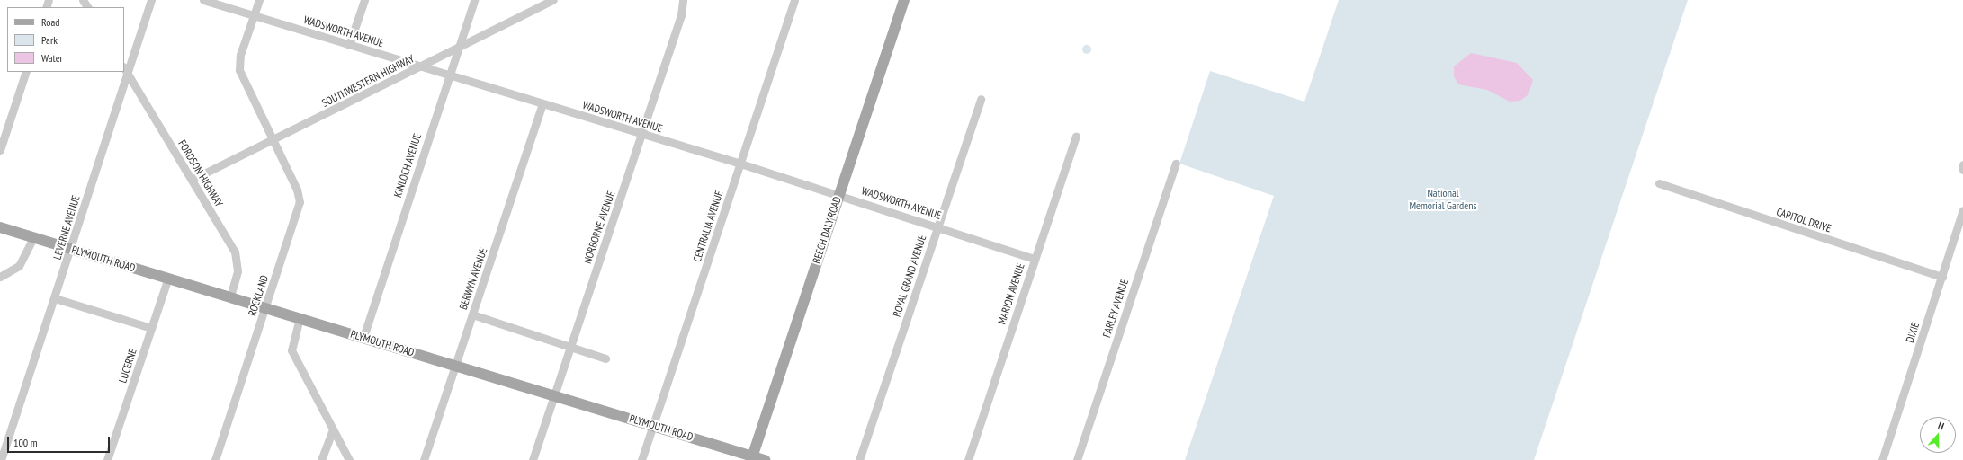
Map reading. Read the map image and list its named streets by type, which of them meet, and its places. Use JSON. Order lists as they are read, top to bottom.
{
  "streets": {
    "main road": ["BEECH DALY ROAD", "PLYMOUTH ROAD"],
    "street": [
      "WADSWORTH AVENUE",
      "SOUTHWESTERN HIGHWAY",
      "KINLOCH AVENUE",
      "FORDSON HIGHWAY",
      "CAPITOL DRIVE",
      "CENTRALIA AVENUE",
      "LEVERNE AVENUE",
      "NORBORNE AVENUE",
      "ROYAL GRAND AVENUE",
      "BERWYN AVENUE",
      "MARION AVENUE",
      "ROCKLAND",
      "FARLEY AVENUE",
      "DIXIE",
      "LUCERNE"
    ]
  },
  "crossings": [
    ["WADSWORTH AVENUE", "SOUTHWESTERN HIGHWAY"],
    ["WADSWORTH AVENUE", "KINLOCH AVENUE"],
    ["WADSWORTH AVENUE", "CENTRALIA AVENUE"],
    ["WADSWORTH AVENUE", "NORBORNE AVENUE"],
    ["WADSWORTH AVENUE", "BEECH DALY ROAD"],
    ["WADSWORTH AVENUE", "ROYAL GRAND AVENUE"],
    ["WADSWORTH AVENUE", "BERWYN AVENUE"],
    ["WADSWORTH AVENUE", "MARION AVENUE"],
    ["WADSWORTH AVENUE", "ROCKLAND"],
    ["SOUTHWESTERN HIGHWAY", "KINLOCH AVENUE"],
    ["SOUTHWESTERN HIGHWAY", "FORDSON HIGHWAY"],
    ["SOUTHWESTERN HIGHWAY", "ROCKLAND"],
    ["KINLOCH AVENUE", "PLYMOUTH ROAD"],
    ["FORDSON HIGHWAY", "LEVERNE AVENUE"],
    ["FORDSON HIGHWAY", "PLYMOUTH ROAD"],
    ["CAPITOL DRIVE", "DIXIE"],
    ["CENTRALIA AVENUE", "PLYMOUTH ROAD"],
    ["LEVERNE AVENUE", "PLYMOUTH ROAD"],
    ["NORBORNE AVENUE", "PLYMOUTH ROAD"],
    ["BEECH DALY ROAD", "PLYMOUTH ROAD"],
    ["PLYMOUTH ROAD", "BERWYN AVENUE"],
    ["PLYMOUTH ROAD", "ROCKLAND"],
    ["PLYMOUTH ROAD", "LUCERNE"]
  ],
  "parks": ["National Memorial Gardens"],
  "legend": ["Road", "Park", "Water"],
  "scale_bar": "100 m",
  "north": "top"
}
